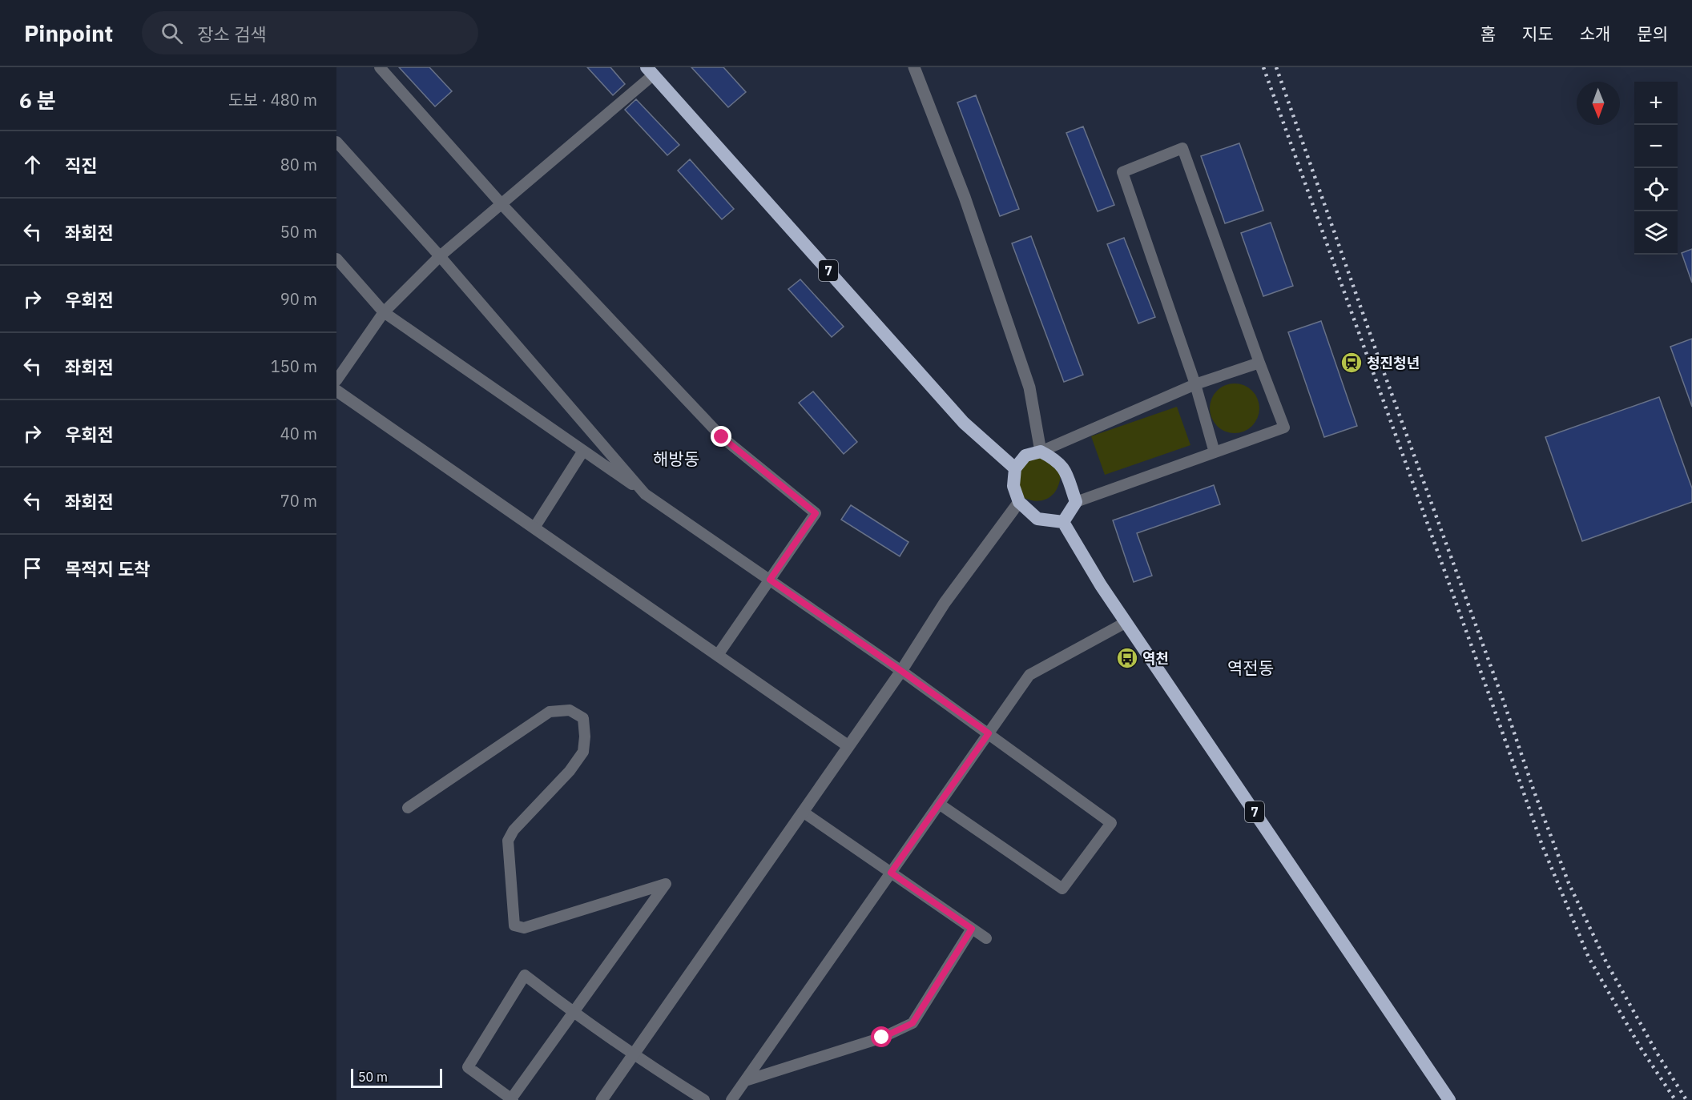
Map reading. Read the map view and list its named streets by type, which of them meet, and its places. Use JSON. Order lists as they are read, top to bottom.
{
  "streets": {
    "highway": ["7"]
  },
  "districts": ["해방동", "역전동"],
  "places": {
    "station": ["청진청년"],
    "bus stop": ["역천"]
  },
  "scale_bar": "50 m",
  "north": "bottom",
  "page": {
    "header": "Pinpoint",
    "search": "장소 검색",
    "nav": [
      "홈",
      "지도",
      "소개",
      "문의"
    ],
    "heading": ["6 분", "도보 · 480 m"],
    "map_buttons": ["+", "−"],
    "list": [
      ["직진", "80 m"],
      ["좌회전", "50 m"],
      ["우회전", "90 m"],
      ["좌회전", "150 m"],
      ["우회전", "40 m"],
      ["좌회전", "70 m"],
      "목적지 도착"
    ],
    "scale": "50 m"
  }
}
